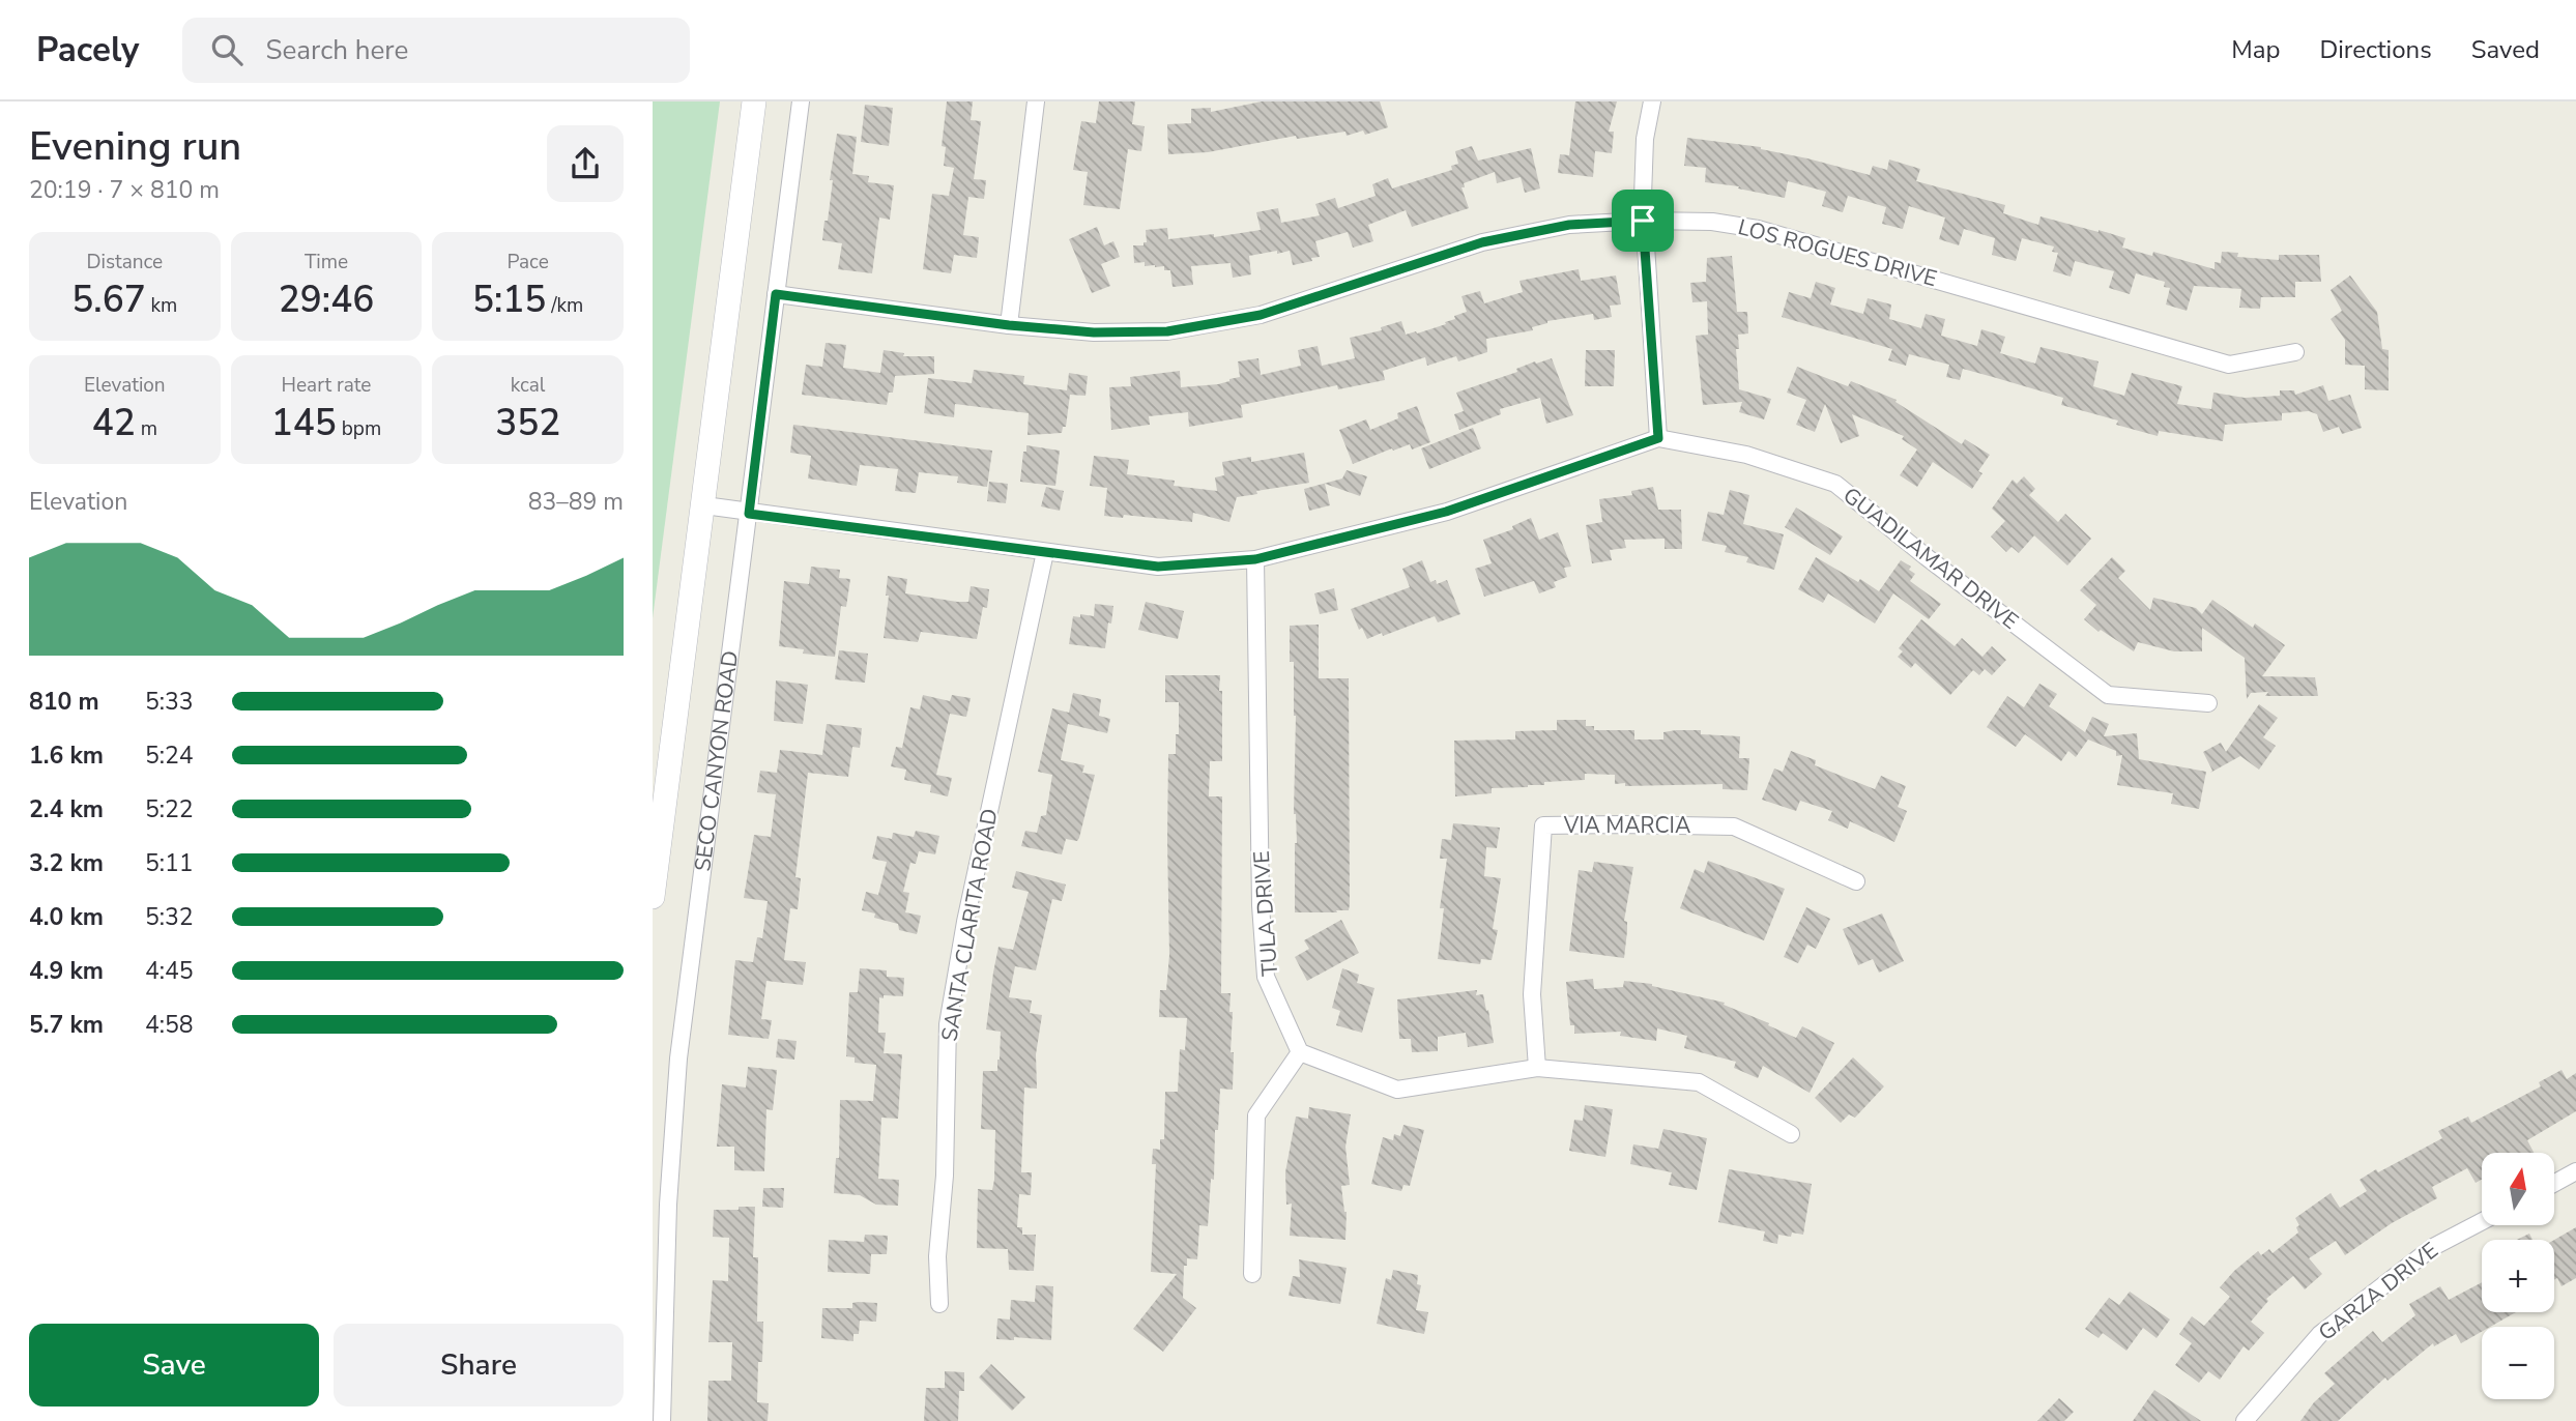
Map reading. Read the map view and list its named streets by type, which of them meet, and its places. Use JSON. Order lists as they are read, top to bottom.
{
  "streets": {
    "main road": ["SECO CANYON ROAD"],
    "street": [
      "LOS ROGUES DRIVE",
      "GUADILAMAR DRIVE",
      "VIA MARCIA",
      "TULA DRIVE",
      "SANTA CLARITA ROAD",
      "GARZA DRIVE"
    ]
  },
  "crossings": [
    ["LOS ROGUES DRIVE", "SECO CANYON ROAD"],
    ["GUADILAMAR DRIVE", "SECO CANYON ROAD"],
    ["GUADILAMAR DRIVE", "TULA DRIVE"],
    ["GUADILAMAR DRIVE", "SANTA CLARITA ROAD"]
  ],
  "north": "top",
  "page": {
    "header": "Pacely",
    "search": "Search here",
    "nav": ["Map", "Directions", "Saved"],
    "heading": ["Evening run", "20:19 · 7 × 810 m"],
    "stats": [
      ["Distance", "5.67 km"],
      ["Time", "29:46"],
      ["Pace", "5:15 /km"],
      ["Elevation", "42 m"],
      ["Heart rate", "145 bpm"],
      ["kcal", "352"]
    ],
    "chart": ["Elevation", "83–89 m"],
    "list": [
      {
        "name": "810 m",
        "note": "5:33"
      },
      {
        "name": "1.6 km",
        "note": "5:24"
      },
      {
        "name": "2.4 km",
        "note": "5:22"
      },
      {
        "name": "3.2 km",
        "note": "5:11"
      },
      {
        "name": "4.0 km",
        "note": "5:32"
      },
      {
        "name": "4.9 km",
        "note": "4:45"
      },
      {
        "name": "5.7 km",
        "note": "4:58"
      }
    ],
    "map_buttons": ["+", "−"],
    "buttons": ["Save", "Share"]
  }
}
